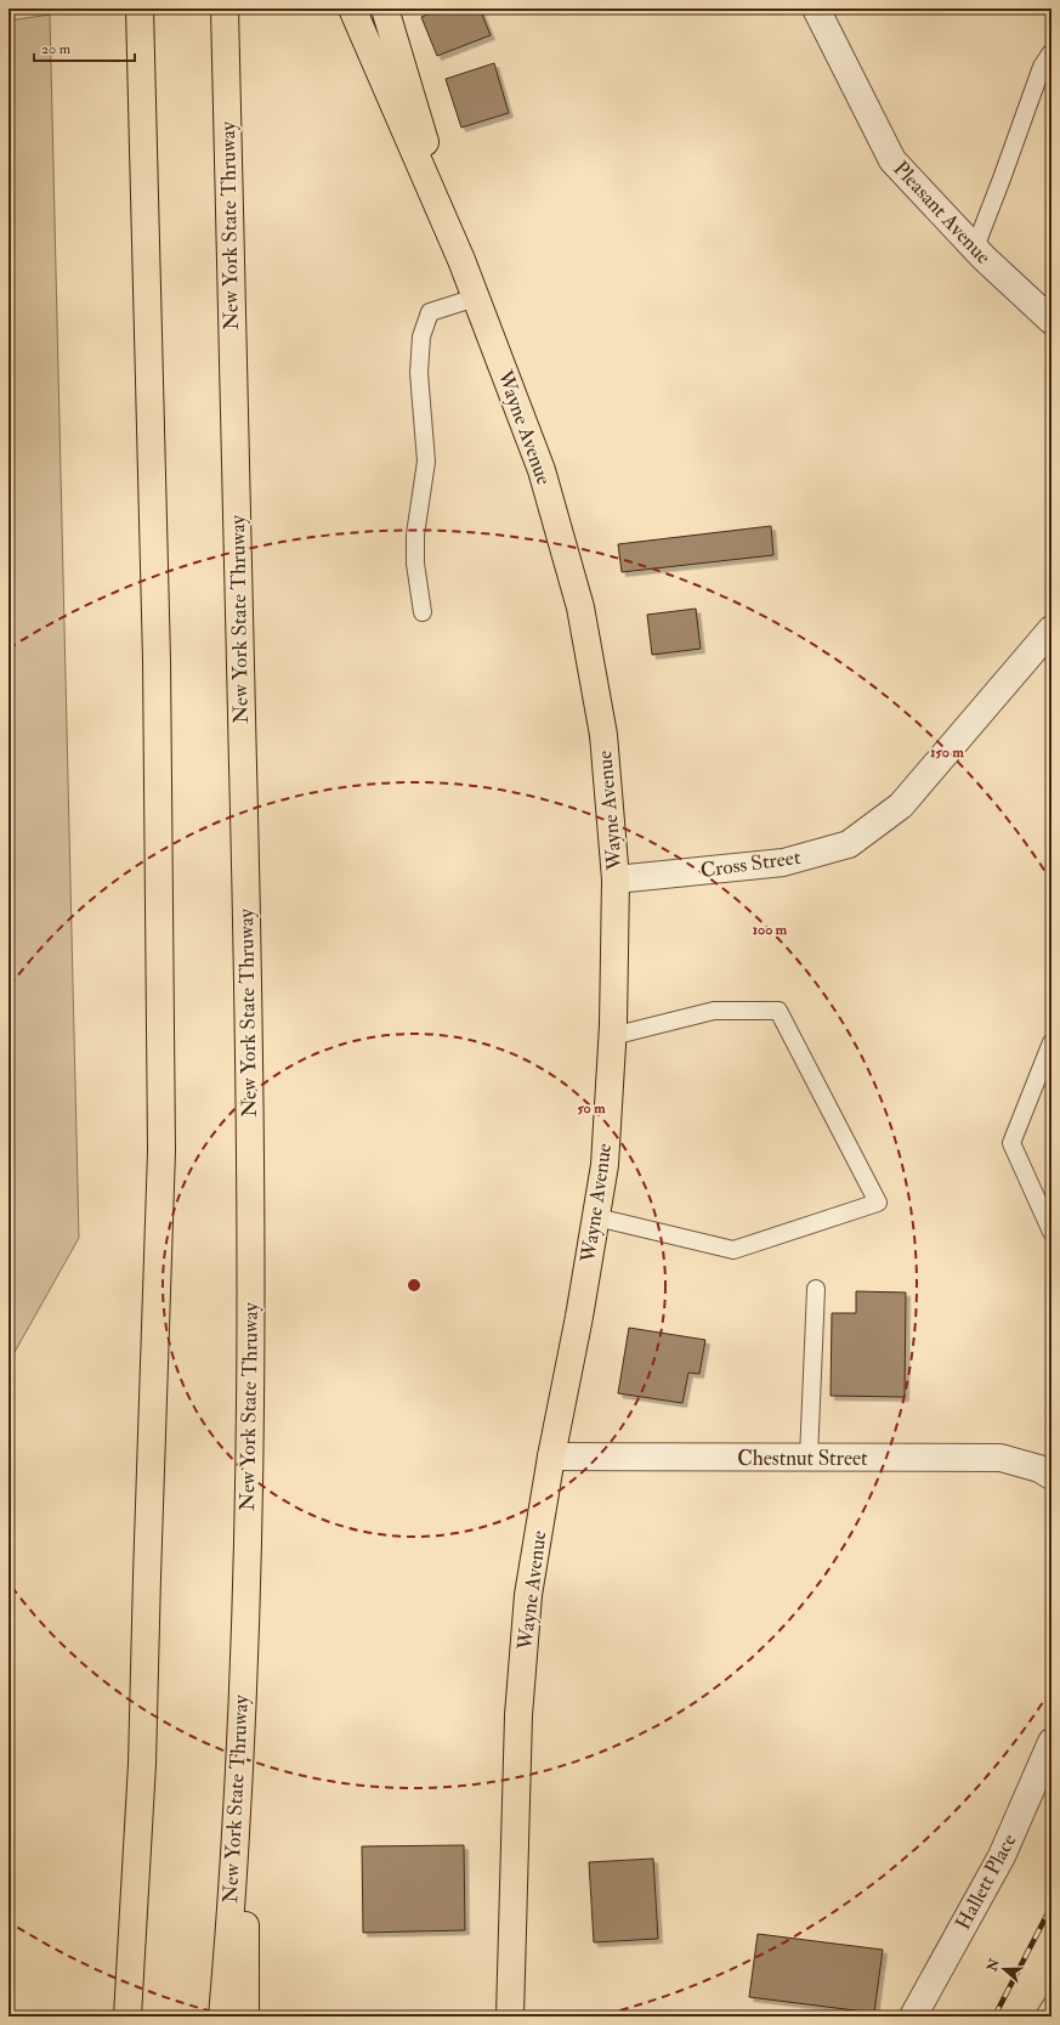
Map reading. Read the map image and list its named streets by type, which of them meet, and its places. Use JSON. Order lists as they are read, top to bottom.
{
  "streets": {
    "main road": ["New York State Thruway", "Wayne Avenue"],
    "street": [
      "Pleasant Avenue",
      "Cross Street",
      "Chestnut Street",
      "Hallett Place"
    ]
  },
  "crossings": [
    ["Wayne Avenue", "Cross Street"],
    ["Wayne Avenue", "Chestnut Street"]
  ],
  "scale_bar": "20 m",
  "north": "left",
  "rings": ["150 m", "100 m", "50 m"]
}
